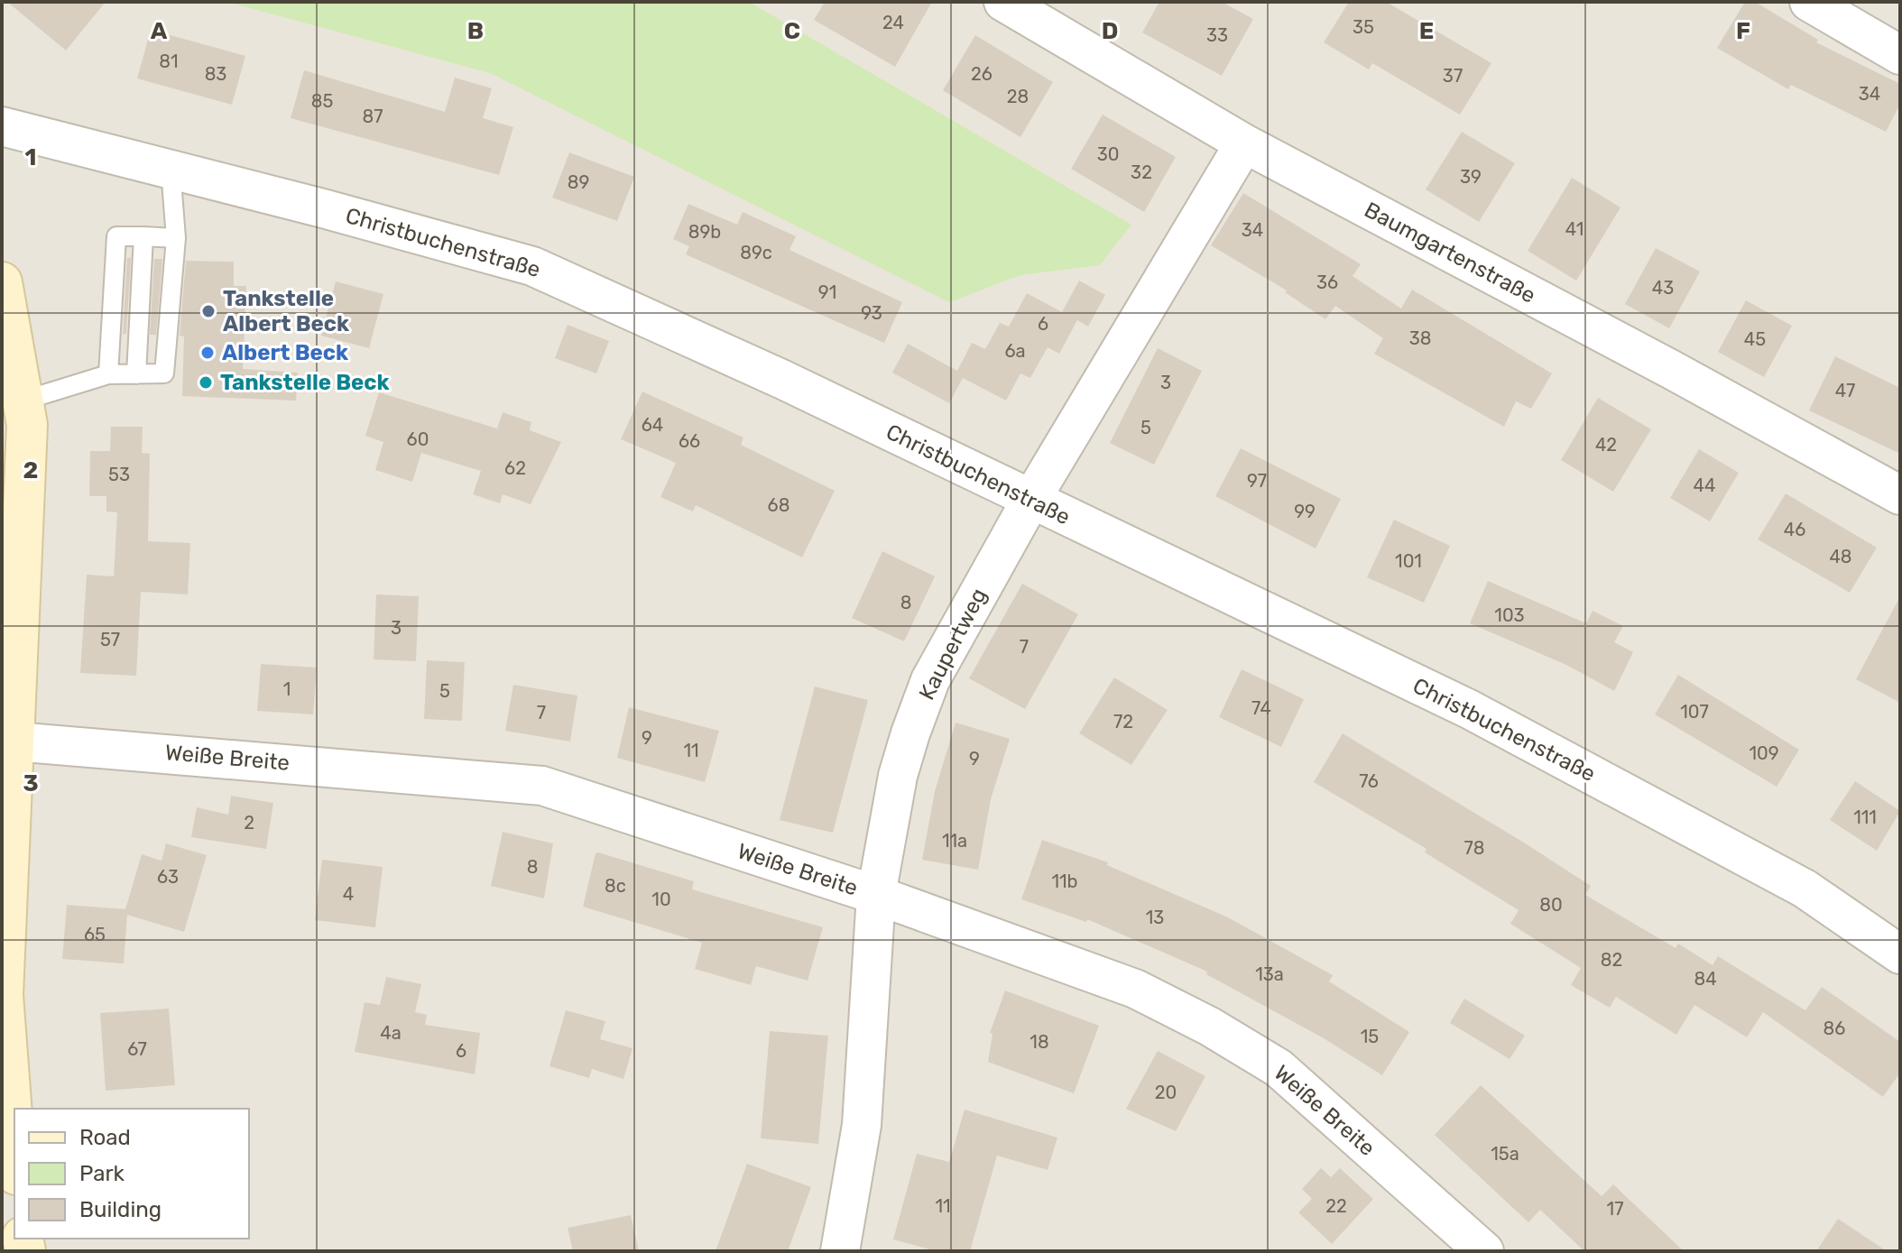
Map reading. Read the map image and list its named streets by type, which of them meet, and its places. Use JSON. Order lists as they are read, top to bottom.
{
  "streets": {
    "street": [
      "Christbuchenstraße",
      "Baumgartenstraße",
      "Kaupertweg",
      "Weiße Breite"
    ]
  },
  "crossings": [
    ["Christbuchenstraße", "Kaupertweg"],
    ["Baumgartenstraße", "Kaupertweg"],
    ["Kaupertweg", "Weiße Breite"]
  ],
  "places": ["Tankstelle Albert Beck", "Albert Beck", "Tankstelle Beck"],
  "house_numbers": [
    "24",
    "35",
    "33",
    "81",
    "83",
    "26",
    "37",
    "34",
    "28",
    "85",
    "87",
    "30",
    "32",
    "39",
    "89",
    "41",
    "34",
    "89b",
    "89c",
    "36",
    "43",
    "91",
    "93",
    "6",
    "38",
    "45",
    "6a",
    "3",
    "47",
    "64",
    "5",
    "60",
    "66",
    "42",
    "62",
    "53",
    "97",
    "44",
    "68",
    "99",
    "46",
    "48",
    "101",
    "8",
    "103",
    "3",
    "57",
    "7",
    "1",
    "5",
    "74",
    "107",
    "7",
    "72",
    "9",
    "11",
    "109",
    "9",
    "76",
    "111",
    "2",
    "11a",
    "78",
    "8",
    "63",
    "11b",
    "8c",
    "4",
    "10",
    "80",
    "13",
    "65",
    "82",
    "13a",
    "84",
    "86",
    "4a",
    "15",
    "18",
    "67",
    "6",
    "20",
    "15a",
    "11",
    "22",
    "17"
  ],
  "legend": ["Road", "Park", "Building"],
  "grid": {
    "columns": [
      "A",
      "B",
      "C",
      "D",
      "E",
      "F"
    ],
    "rows": ["1", "2", "3"]
  }
}
